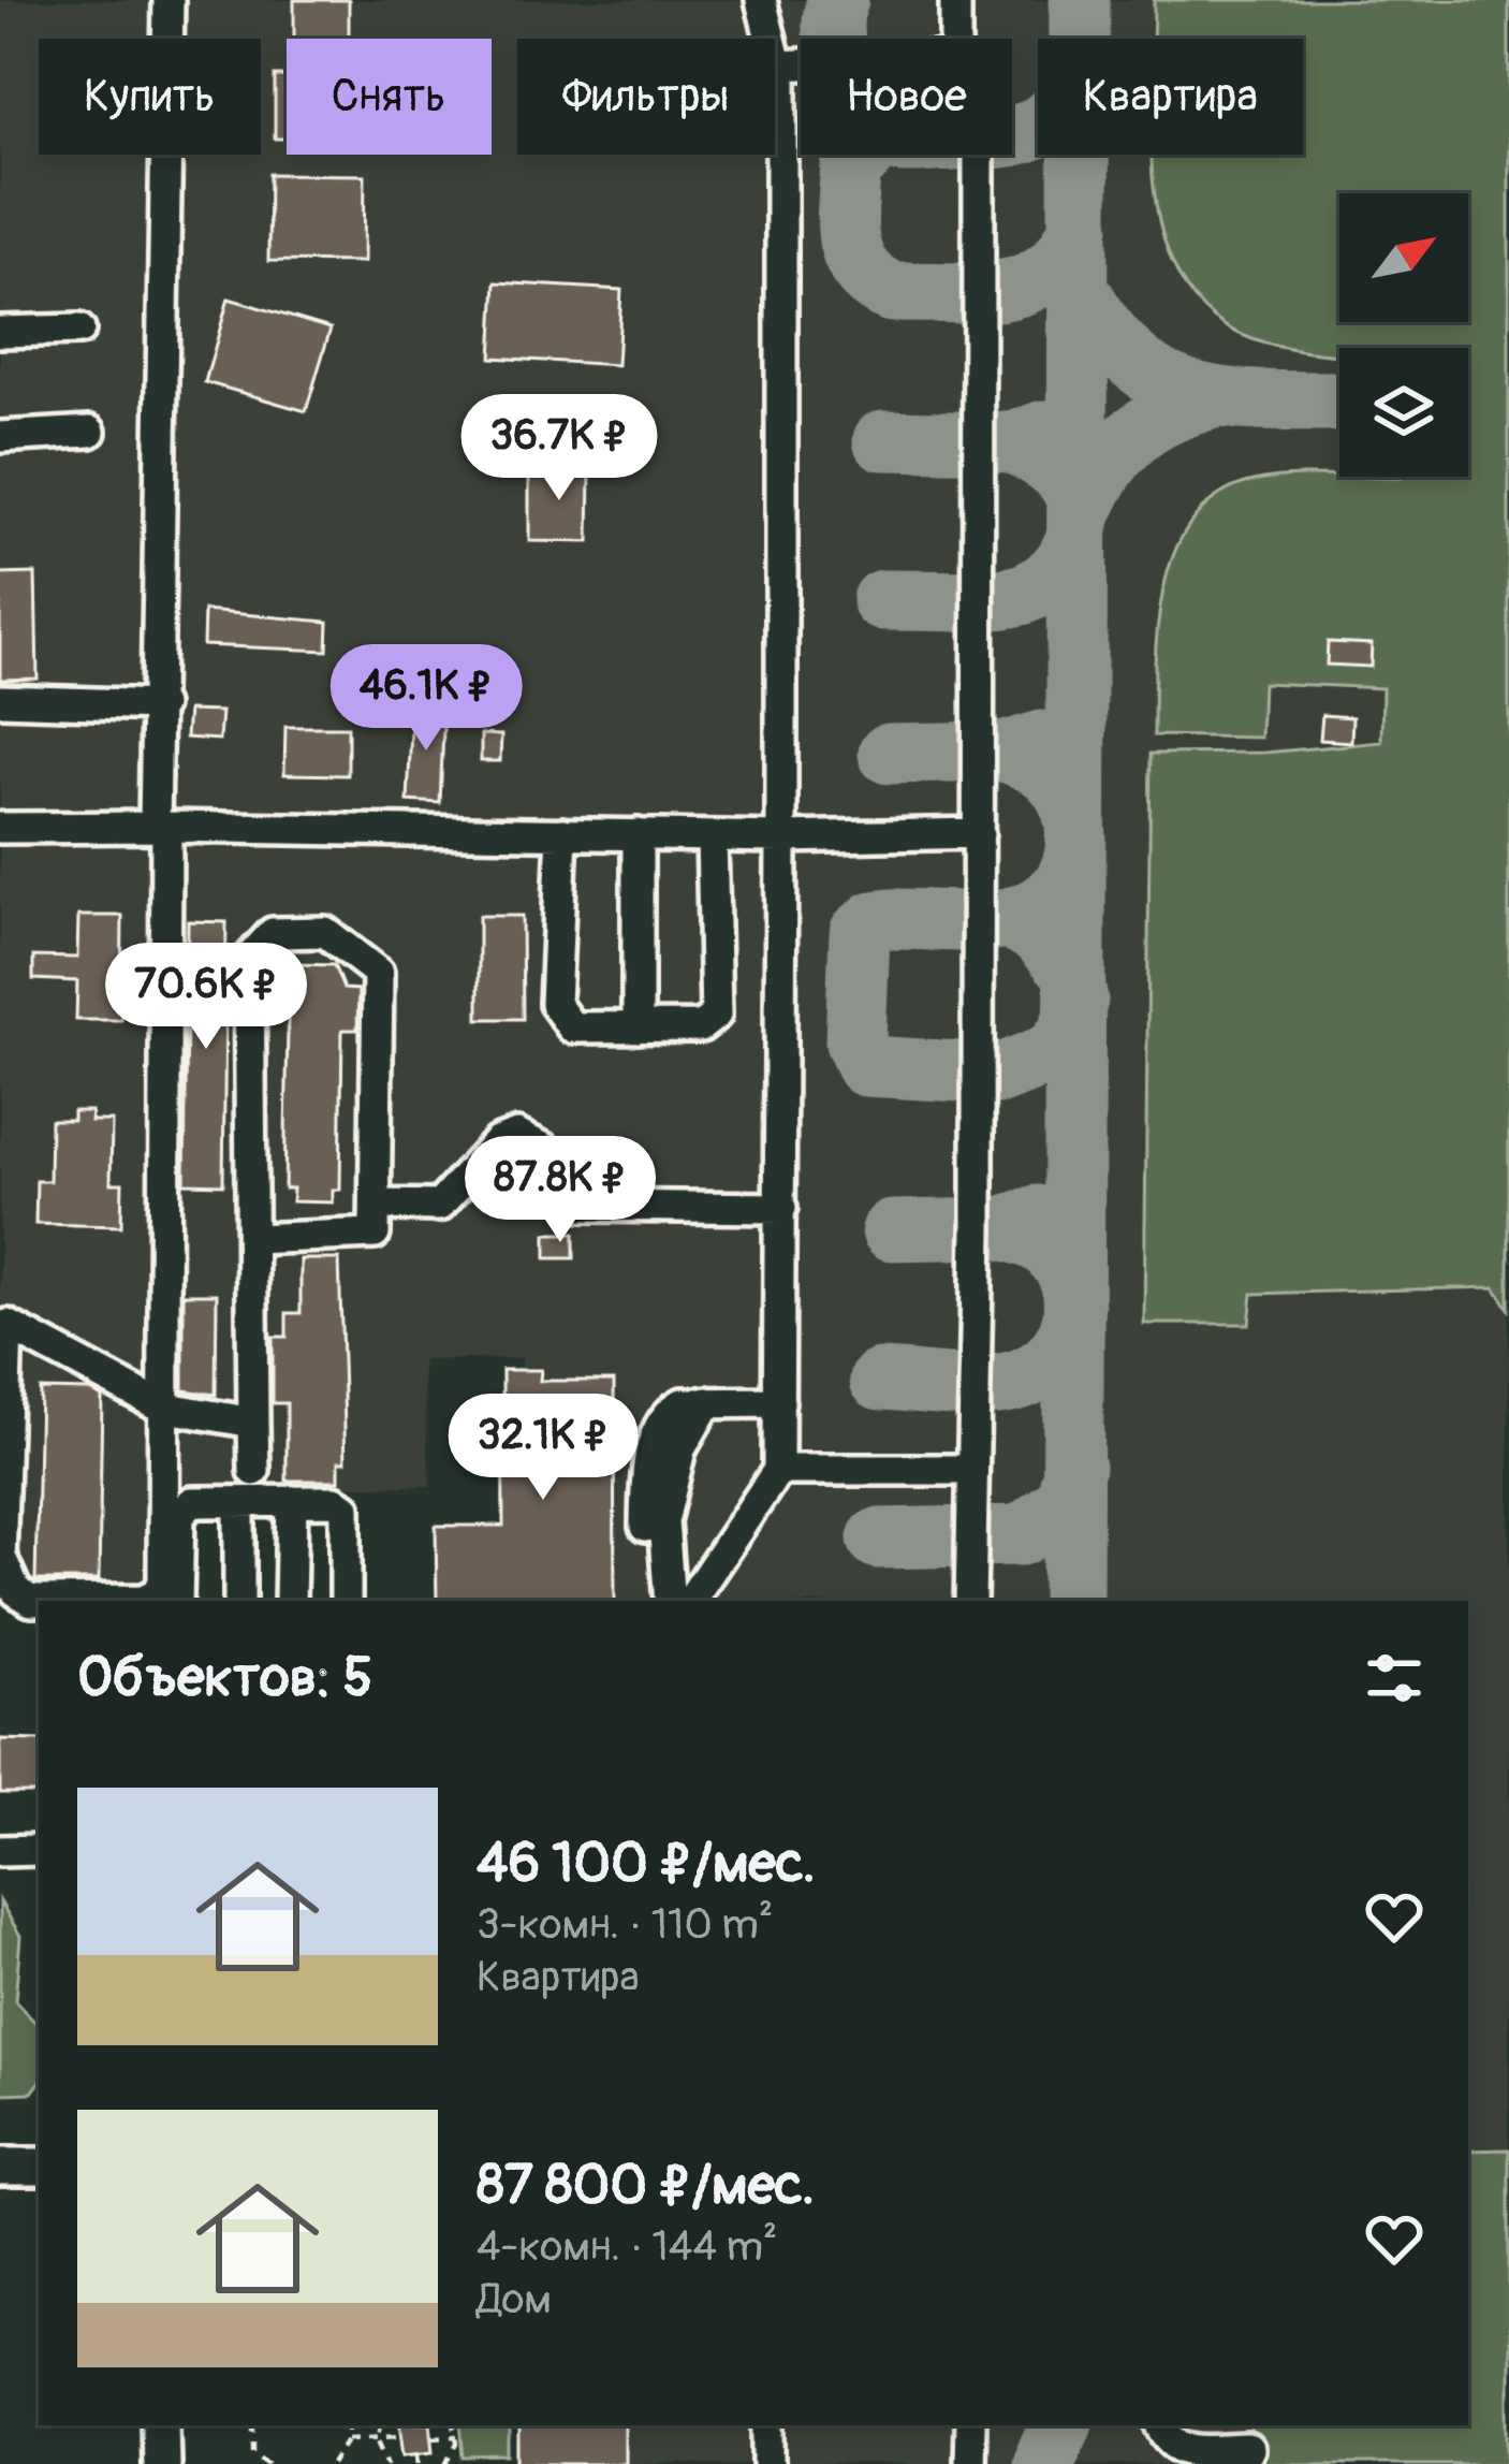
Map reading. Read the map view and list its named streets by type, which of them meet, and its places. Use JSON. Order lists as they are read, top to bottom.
{
  "north": "top right",
  "page": {
    "chip": [
      "Купить",
      "Снять",
      "Фильтры",
      "Новое",
      "Квартира"
    ],
    "price": [
      "36.7K ₽",
      "46.1K ₽",
      "70.6K ₽",
      "87.8K ₽",
      "32.1K ₽"
    ],
    "heading": "Объектов: 5",
    "list": [
      {
        "name": "46 100 ₽/мес.",
        "note": "3-комн. · 110 m² · Квартира"
      },
      {
        "name": "87 800 ₽/мес.",
        "note": "4-комн. · 144 m² · Дом"
      }
    ]
  }
}
